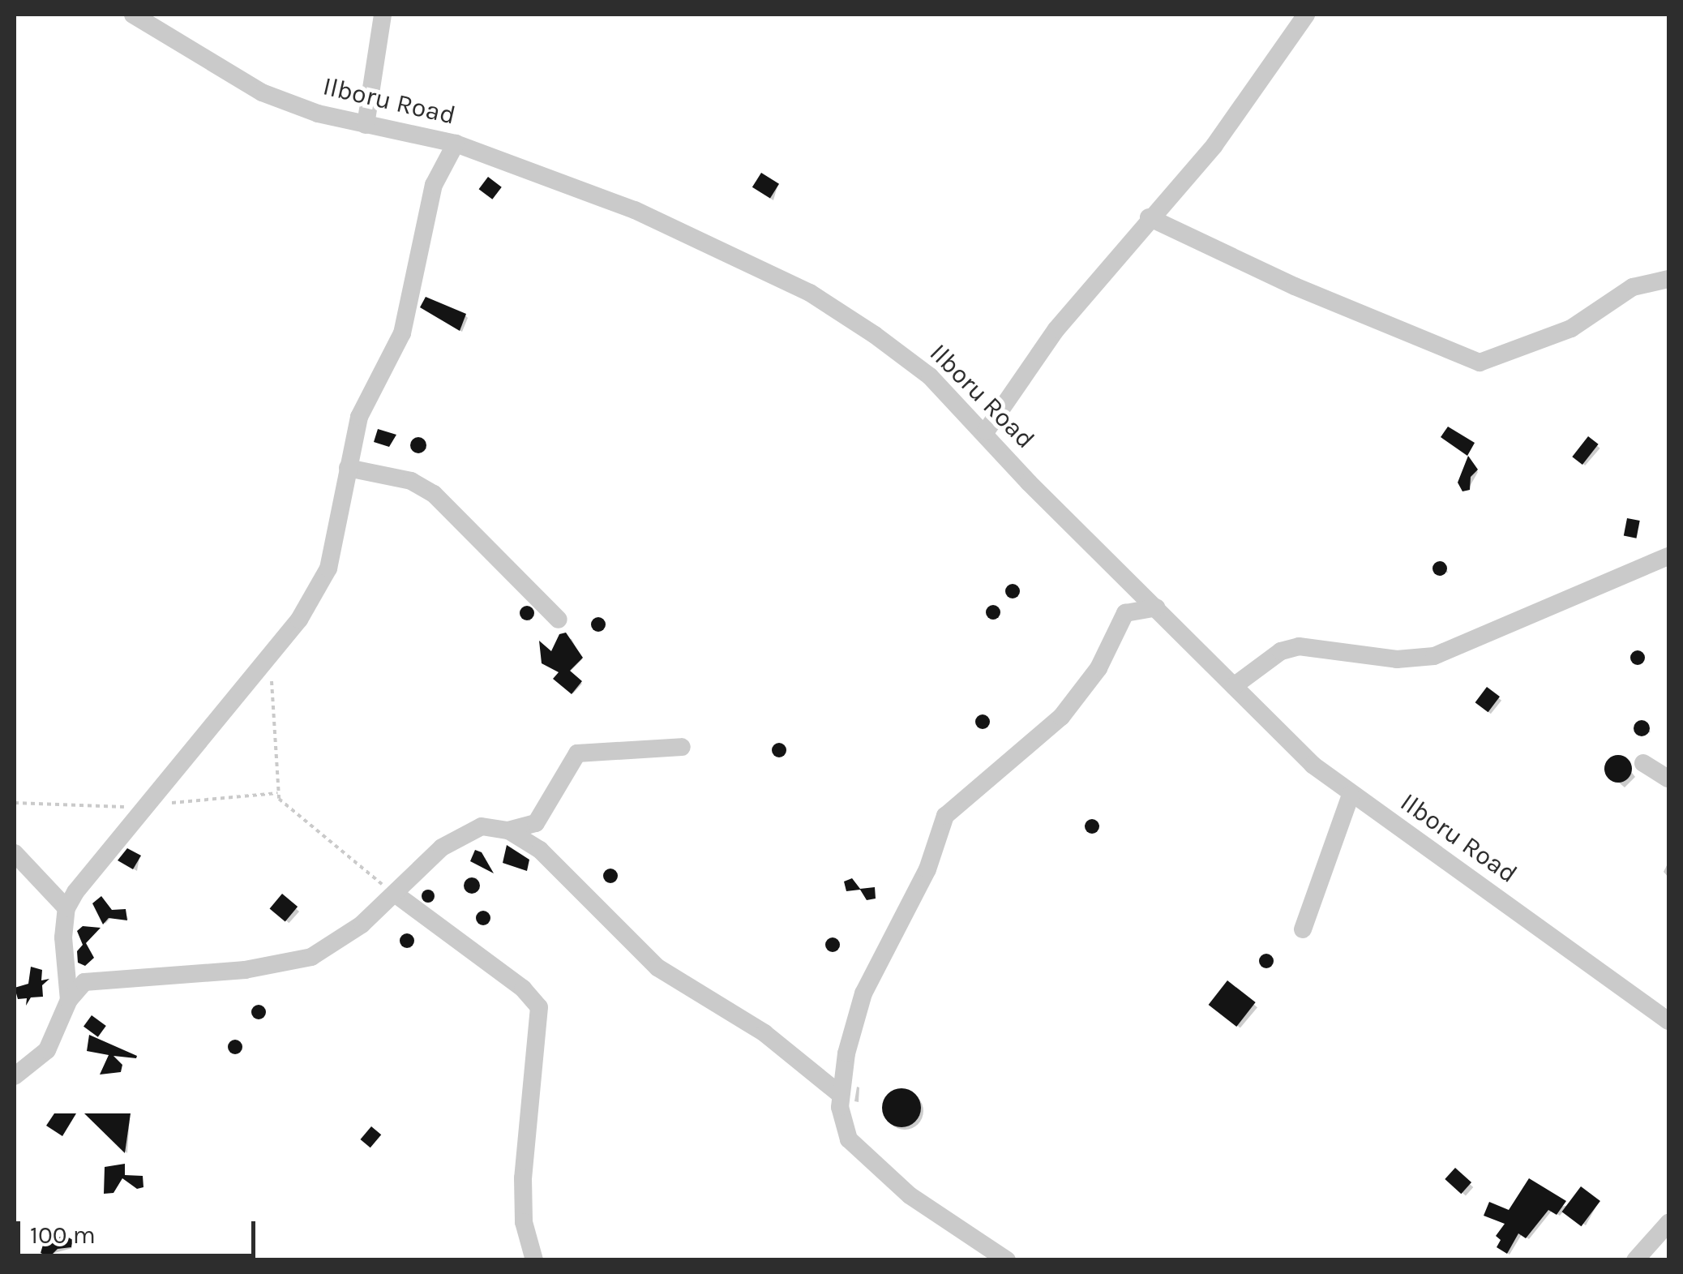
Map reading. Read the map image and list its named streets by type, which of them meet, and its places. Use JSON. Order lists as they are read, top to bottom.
{
  "streets": {
    "street": ["Ilboru Road"]
  },
  "scale_bar": "100 m"
}
